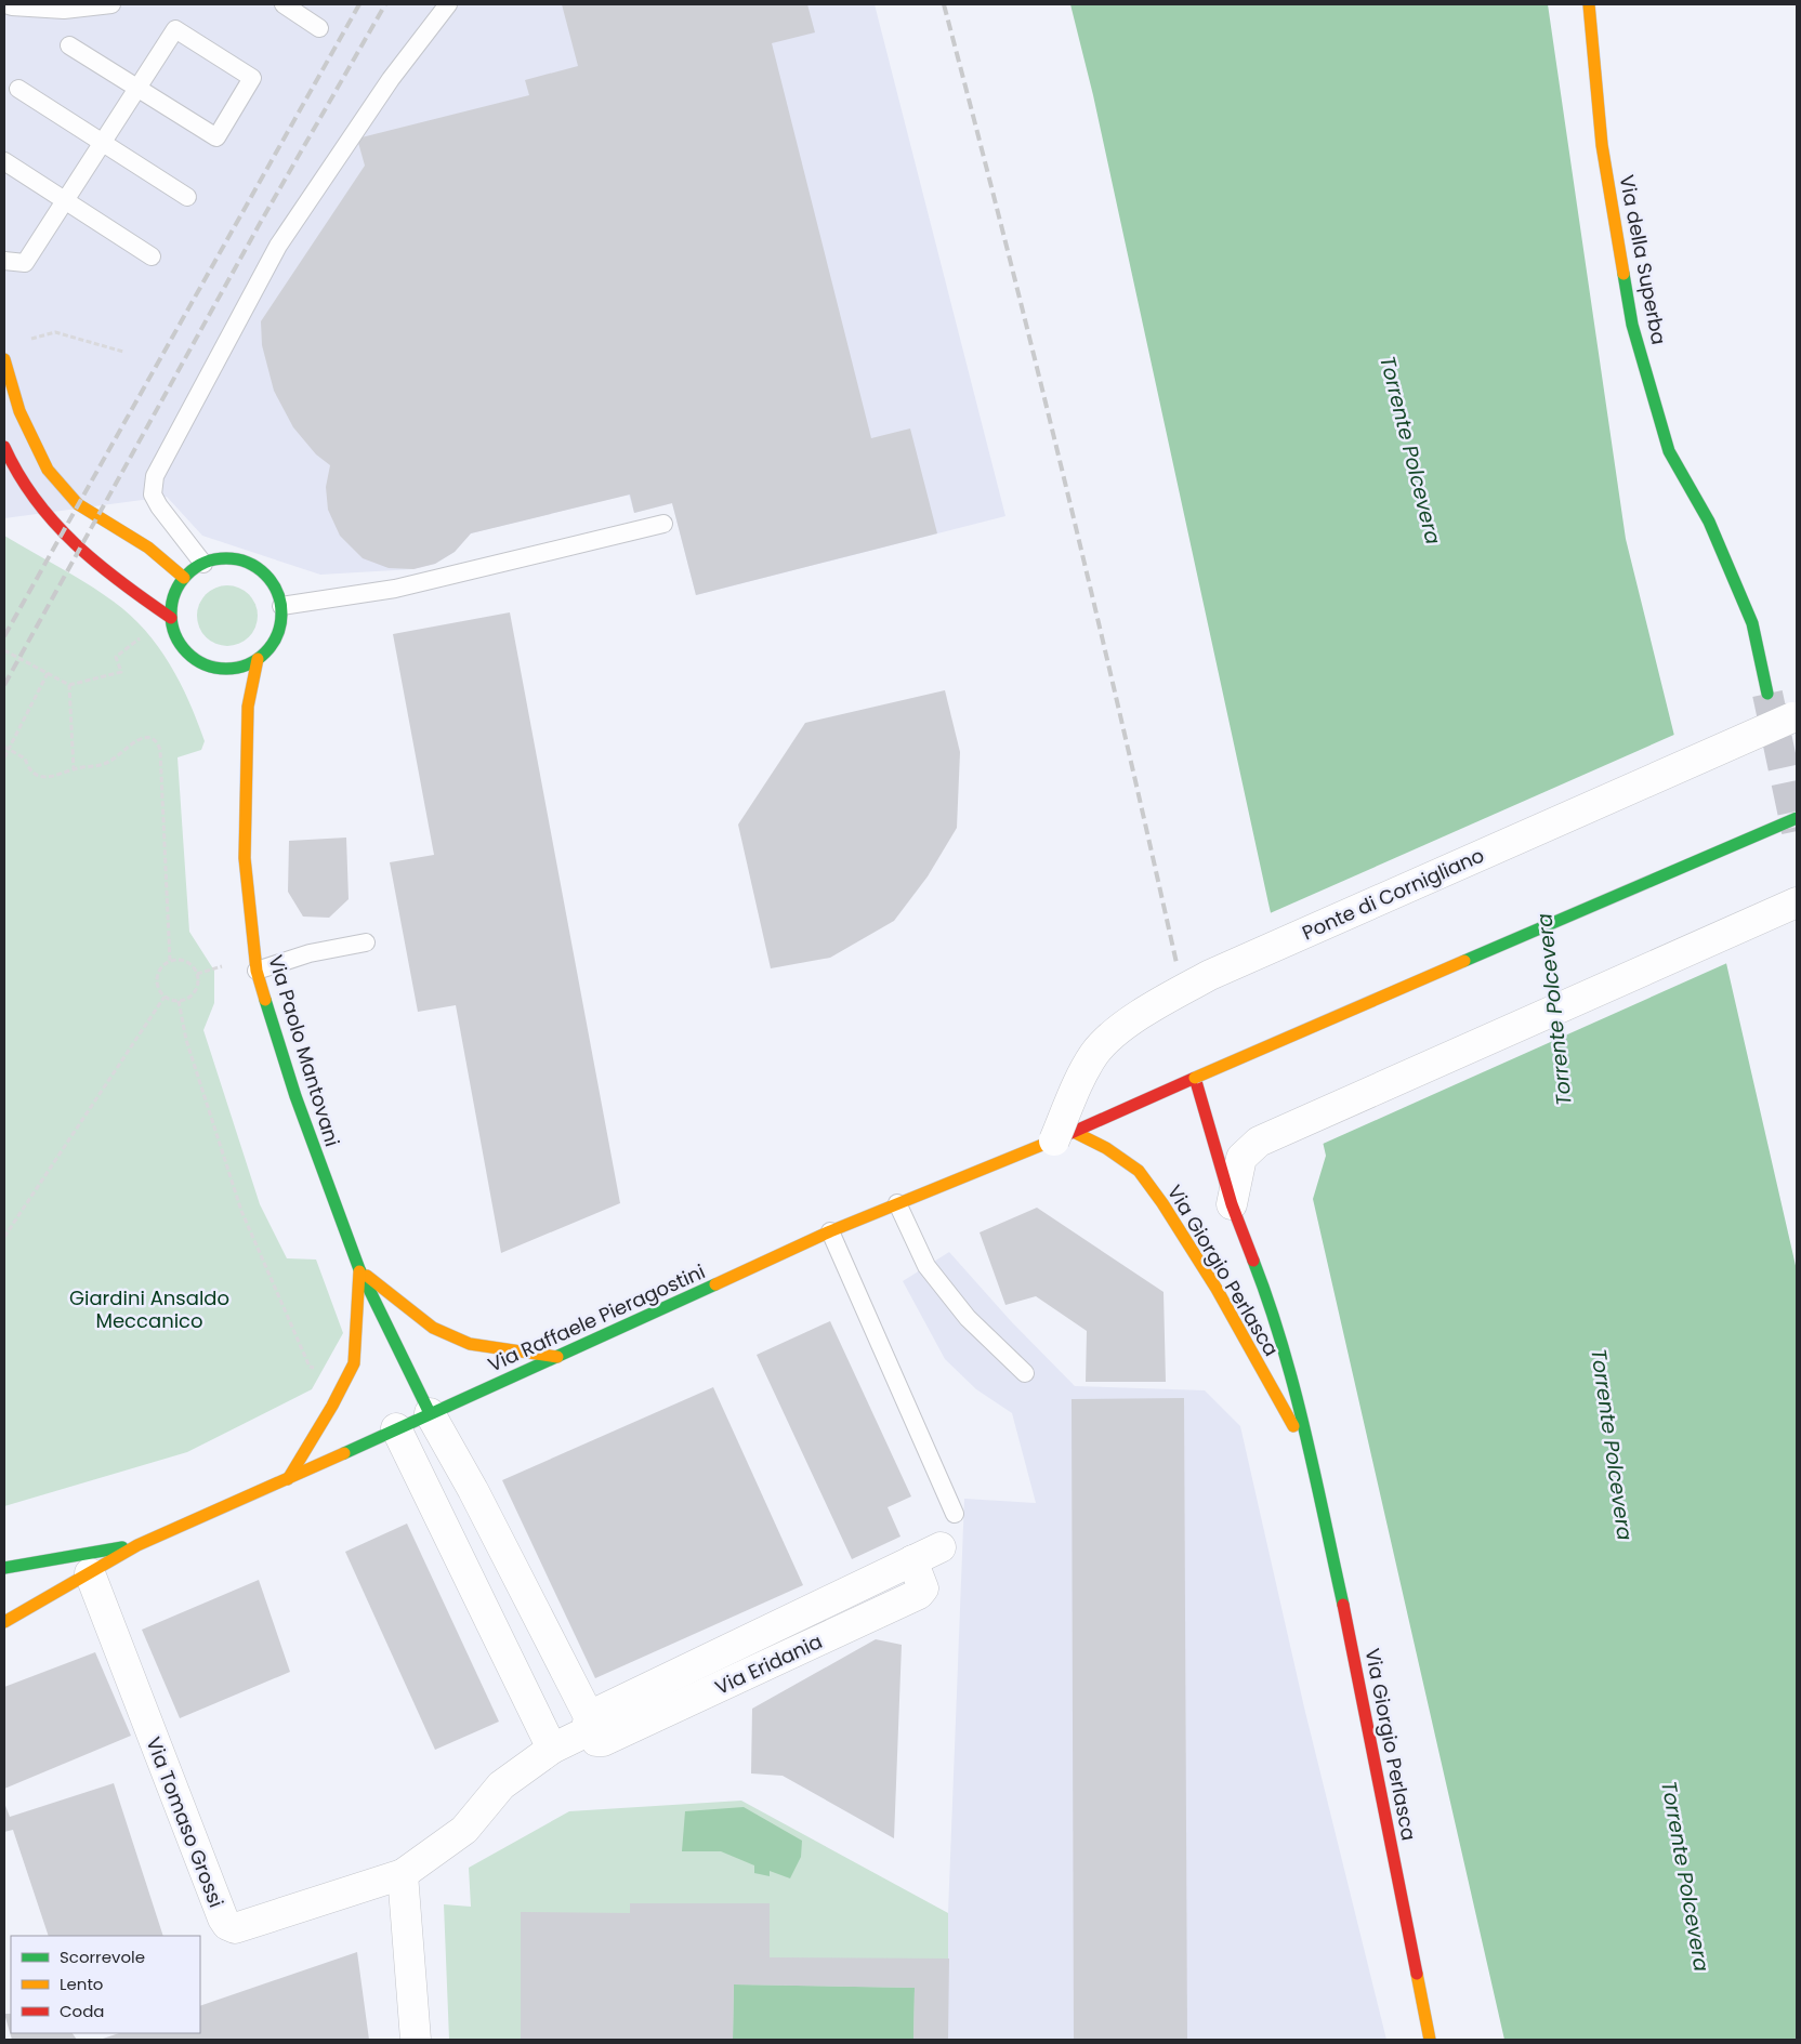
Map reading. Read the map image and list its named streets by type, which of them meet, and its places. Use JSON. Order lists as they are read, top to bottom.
{
  "streets": {
    "main road": [
      "Via della Superba",
      "Via Paolo Mantovani",
      "Via Giorgio Perlasca",
      "Via Raffaele Pieragostini"
    ],
    "street": ["Ponte di Cornigliano", "Via Eridania", "Via Tomaso Grossi"]
  },
  "crossings": [
    ["Ponte di Cornigliano", "Via Giorgio Perlasca"],
    ["Ponte di Cornigliano", "Via Raffaele Pieragostini"],
    ["Via Paolo Mantovani", "Via Raffaele Pieragostini"],
    ["Via Giorgio Perlasca", "Via Raffaele Pieragostini"],
    ["Via Raffaele Pieragostini", "Via Tomaso Grossi"],
    ["Via Eridania", "Via Tomaso Grossi"]
  ],
  "water": ["Torrente Polcevera"],
  "parks": ["Giardini Ansaldo Meccanico"],
  "legend": ["Scorrevole", "Lento", "Coda"]
}
